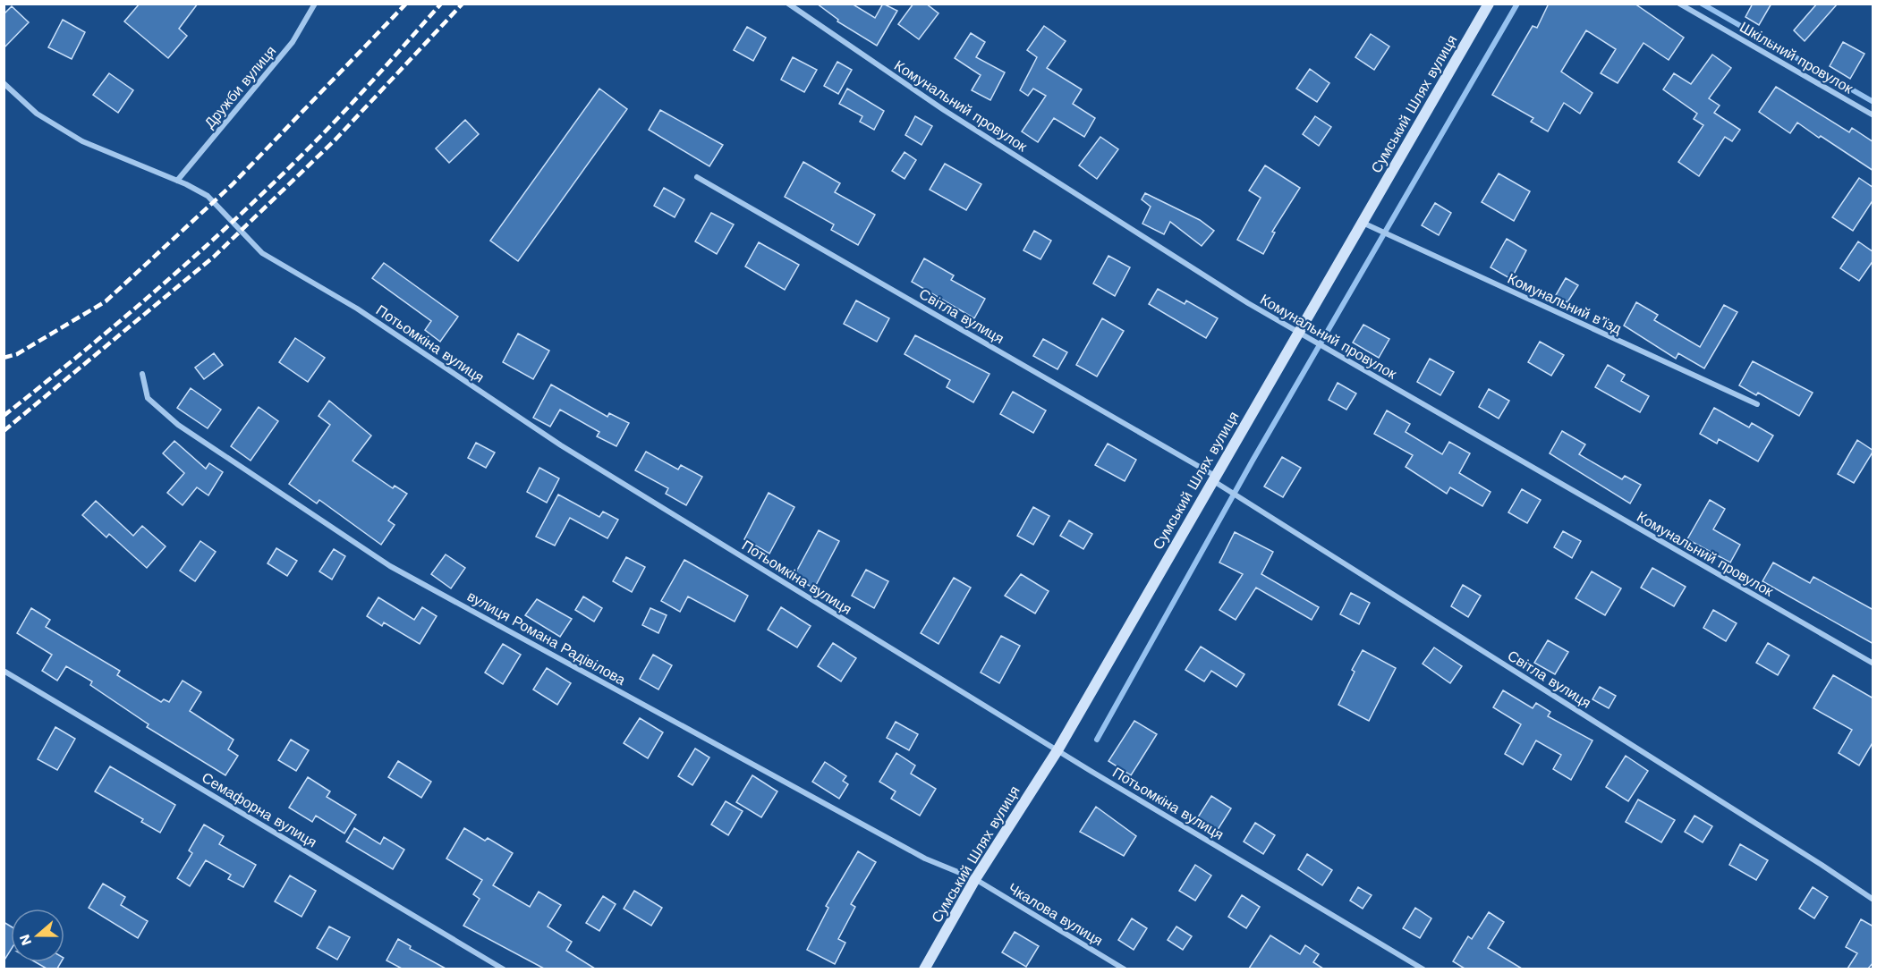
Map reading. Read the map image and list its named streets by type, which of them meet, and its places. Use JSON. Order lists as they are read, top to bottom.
{
  "streets": {
    "main road": ["Сумський Шлях вулиця"],
    "street": [
      "Шкільний провулок",
      "Дружби вулиця",
      "Комунальний провулок",
      "Комунальний в’їзд",
      "Світла вулиця",
      "Потьомкіна вулиця",
      "вулиця Романа Радівілова",
      "Семафорна вулиця",
      "Чкалова вулиця"
    ]
  },
  "crossings": [
    ["Дружби вулиця", "Потьомкіна вулиця"],
    ["Сумський Шлях вулиця", "Комунальний провулок"],
    ["Сумський Шлях вулиця", "Комунальний в’їзд"],
    ["Сумський Шлях вулиця", "Світла вулиця"],
    ["Сумський Шлях вулиця", "Потьомкіна вулиця"],
    ["Сумський Шлях вулиця", "вулиця Романа Радівілова"],
    ["Сумський Шлях вулиця", "Чкалова вулиця"],
    ["вулиця Романа Радівілова", "Чкалова вулиця"]
  ],
  "north": "left"
}
